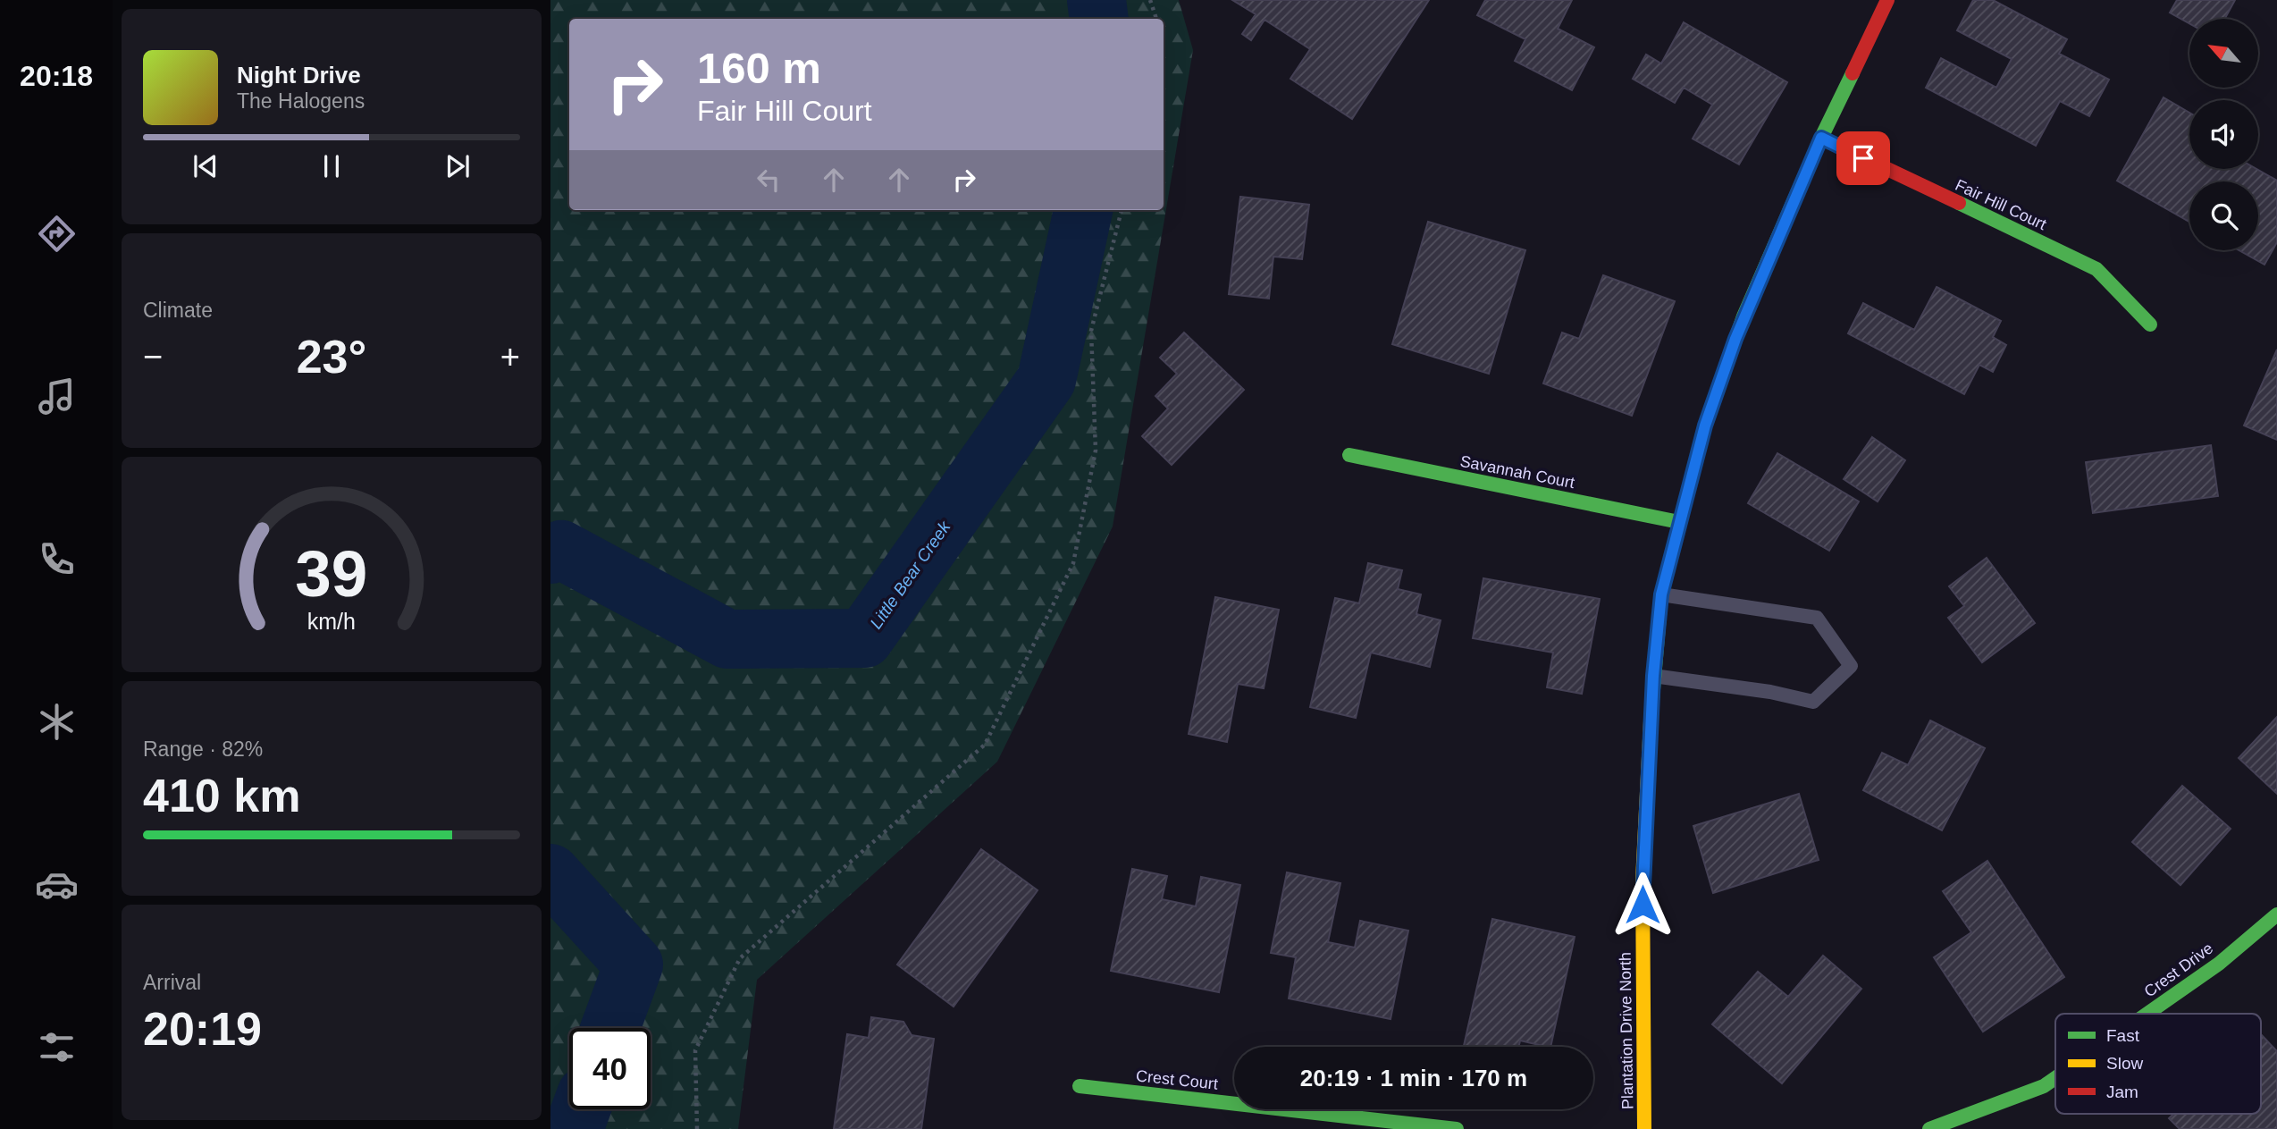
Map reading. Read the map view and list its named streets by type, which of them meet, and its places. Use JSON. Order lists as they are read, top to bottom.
{
  "streets": {
    "street": [
      "Fair Hill Court",
      "Savannah Court",
      "Crest Drive",
      "Plantation Drive North",
      "Crest Court"
    ]
  },
  "crossings": [
    ["Fair Hill Court", "Plantation Drive North"],
    ["Savannah Court", "Plantation Drive North"]
  ],
  "water": ["Little Bear Creek"],
  "legend": ["Fast", "Slow", "Jam"],
  "north": "top left",
  "page": {
    "tabs": "20:18",
    "turn": ["160 m", "Fair Hill Court"],
    "song": ["Night Drive", "The Halogens"],
    "tile": [
      "Climate",
      ["Range · 82%", "410 km"],
      ["Arrival", "20:19"]
    ],
    "heat": ["−", "23°", "+"],
    "limit": "40",
    "trip": "20:19 · 1 min · 170 m",
    "gauge": ["39", "km/h"]
  }
}
